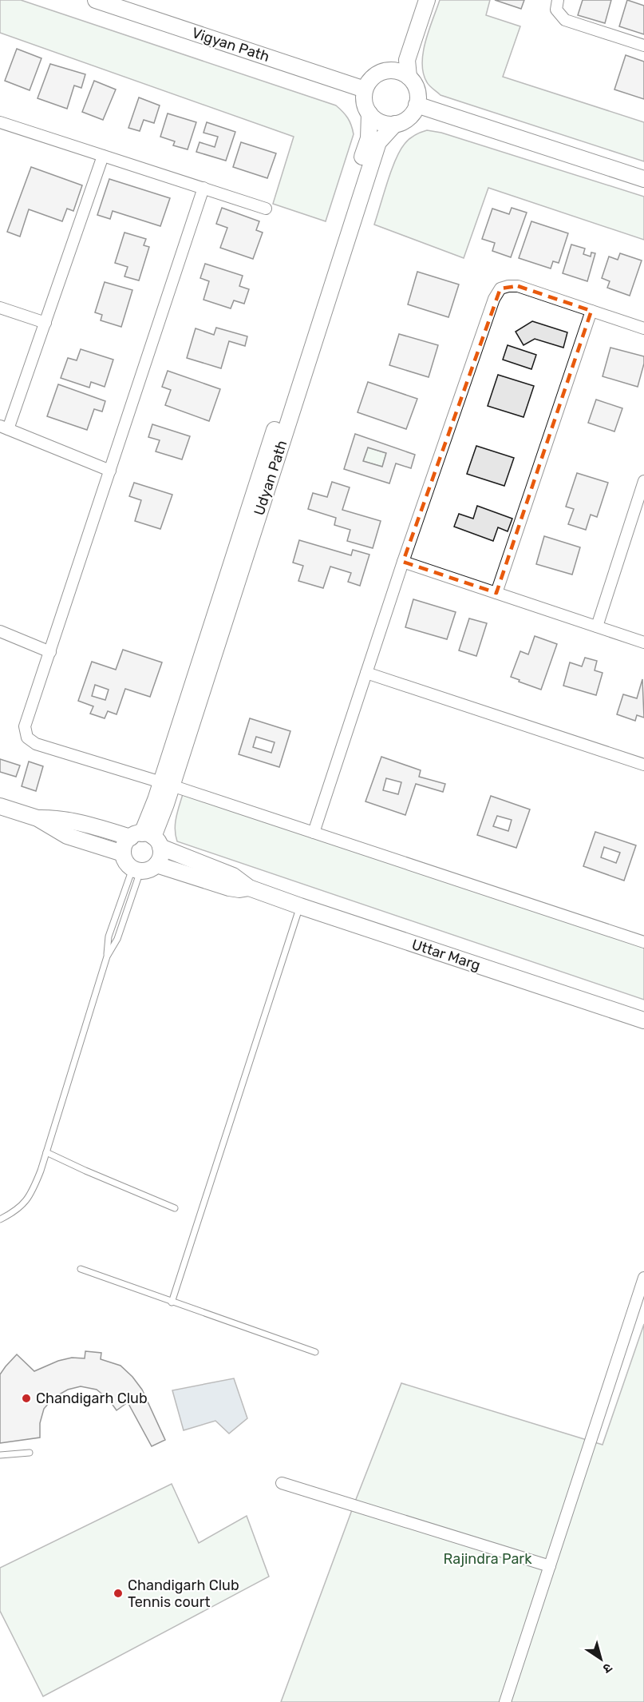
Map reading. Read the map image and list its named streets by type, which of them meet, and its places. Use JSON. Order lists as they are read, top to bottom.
{
  "streets": {
    "main road": ["Vigyan Path", "Udyan Path", "Uttar Marg"]
  },
  "crossings": [
    ["Vigyan Path", "Udyan Path"],
    ["Udyan Path", "Uttar Marg"]
  ],
  "parks": ["Rajindra Park"],
  "places": ["Chandigarh Club", "Chandigarh Club Tennis court"],
  "north": "bottom right"
}
